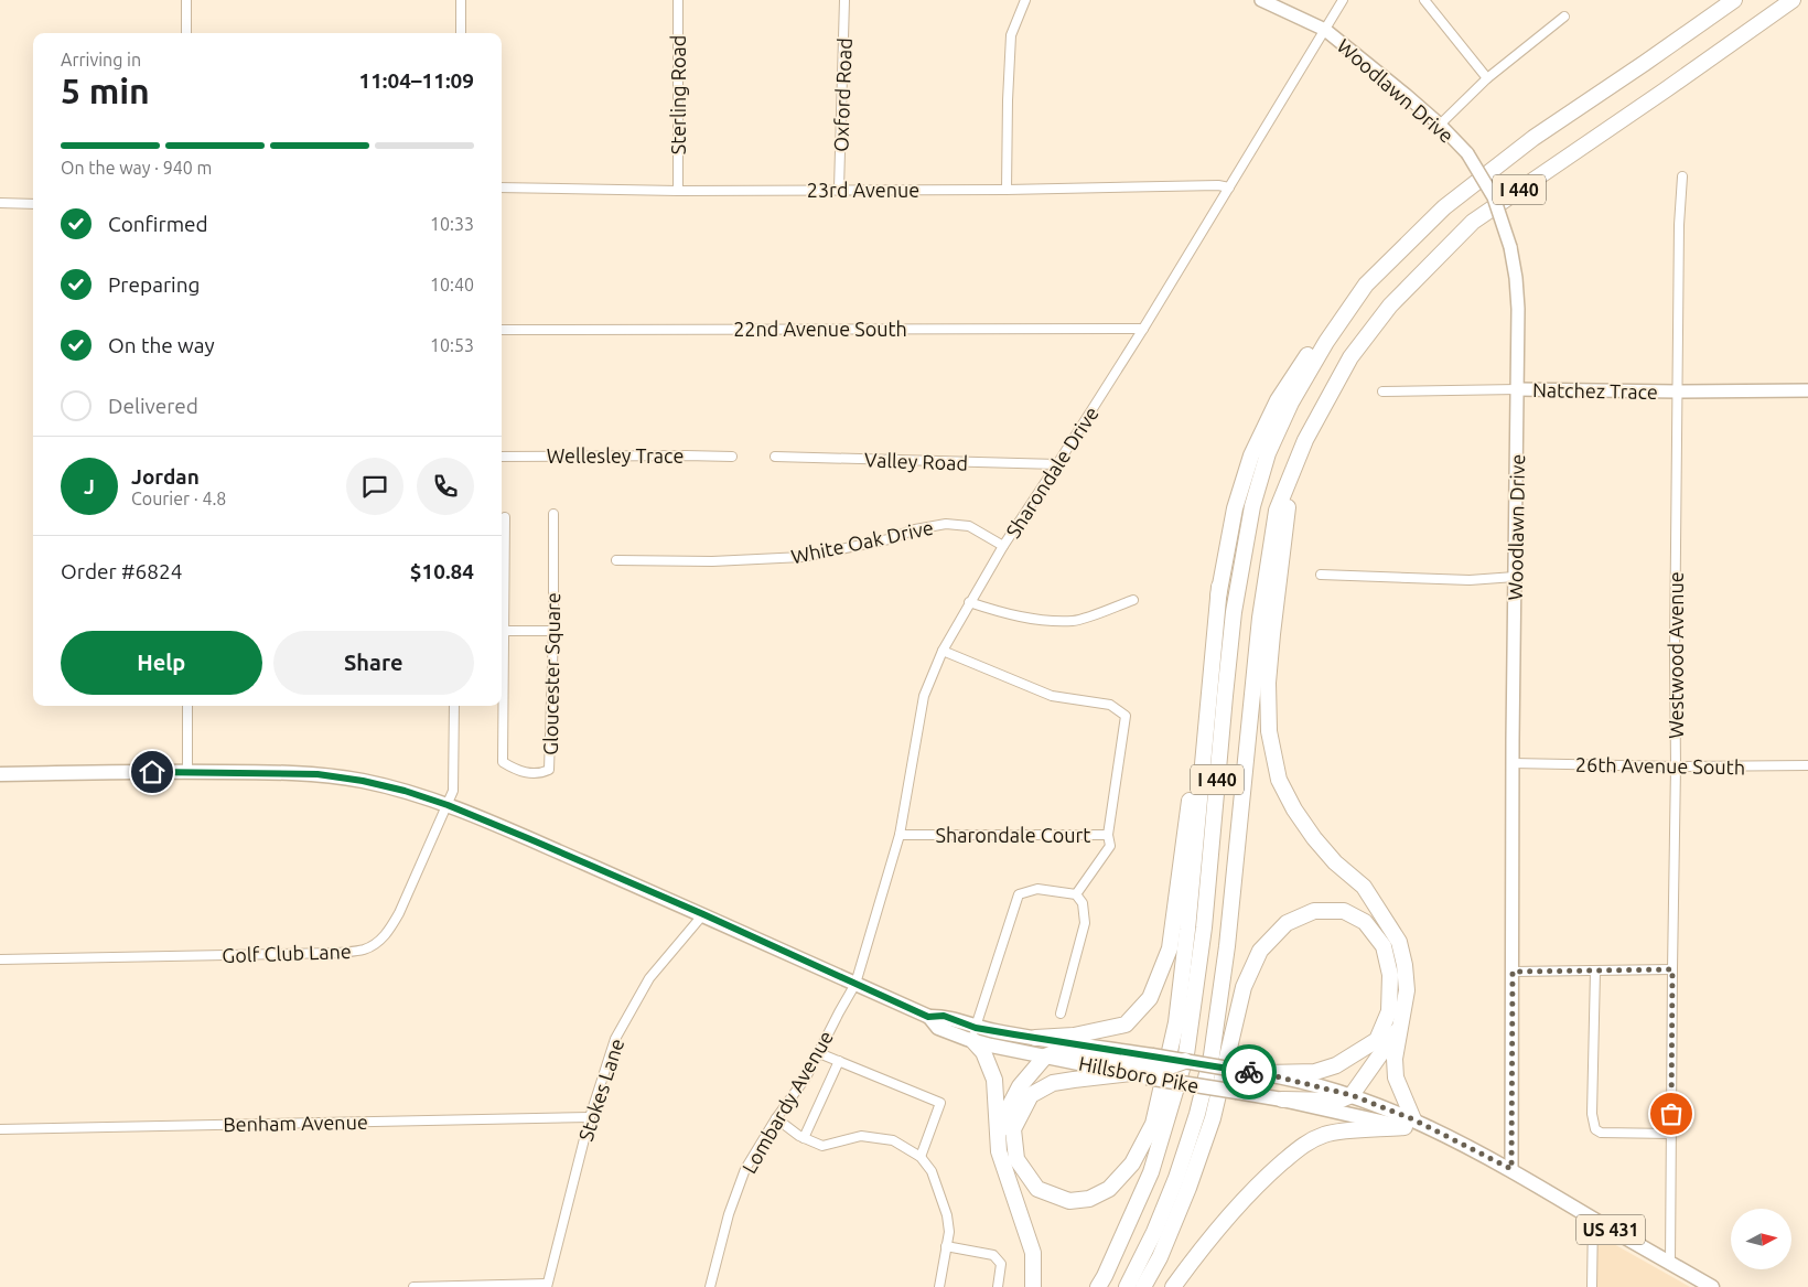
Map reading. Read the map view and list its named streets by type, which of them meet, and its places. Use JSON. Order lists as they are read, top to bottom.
{
  "streets": {
    "highway": ["I 440"],
    "main road": [
      "Woodlawn Drive",
      "Natchez Trace",
      "Hillsboro Pike",
      "US 431"
    ],
    "street": [
      "Sterling Road",
      "Oxford Road",
      "23rd Avenue",
      "22nd Avenue South",
      "Wellesley Trace",
      "Valley Road",
      "Sharondale Drive",
      "White Oak Drive",
      "Westwood Avenue",
      "Gloucester Square",
      "26th Avenue South",
      "Sharondale Court",
      "Golf Club Lane",
      "Stokes Lane",
      "Lombardy Avenue",
      "Benham Avenue"
    ]
  },
  "crossings": [
    ["Woodlawn Drive", "Natchez Trace"],
    ["Woodlawn Drive", "Sharondale Drive"],
    ["Woodlawn Drive", "26th Avenue South"],
    ["Woodlawn Drive", "Hillsboro Pike"],
    ["Woodlawn Drive", "US 431"],
    ["Sterling Road", "23rd Avenue"],
    ["Oxford Road", "23rd Avenue"],
    ["23rd Avenue", "Sharondale Drive"],
    ["22nd Avenue South", "Sharondale Drive"],
    ["Natchez Trace", "Westwood Avenue"],
    ["Valley Road", "Sharondale Drive"],
    ["Sharondale Drive", "White Oak Drive"],
    ["Sharondale Drive", "Sharondale Court"],
    ["Sharondale Drive", "Hillsboro Pike"],
    ["Sharondale Drive", "Lombardy Avenue"],
    ["Westwood Avenue", "26th Avenue South"],
    ["Westwood Avenue", "US 431"],
    ["Golf Club Lane", "Hillsboro Pike"],
    ["Hillsboro Pike", "Stokes Lane"],
    ["Hillsboro Pike", "Lombardy Avenue"],
    ["Hillsboro Pike", "US 431"],
    ["Stokes Lane", "Benham Avenue"]
  ],
  "north": "right",
  "page": {
    "heading": ["5 min", "Arriving in", "11:04–11:09"],
    "panel": [
      "Jordan",
      "Courier · 4.8",
      "Order #6824",
      "$10.84"
    ],
    "bar": "On the way · 940 m",
    "list": [
      ["Confirmed", "10:33"],
      ["Preparing", "10:40"],
      ["On the way", "10:53"],
      "Delivered"
    ],
    "round": "J",
    "buttons": ["Help", "Share"]
  }
}
